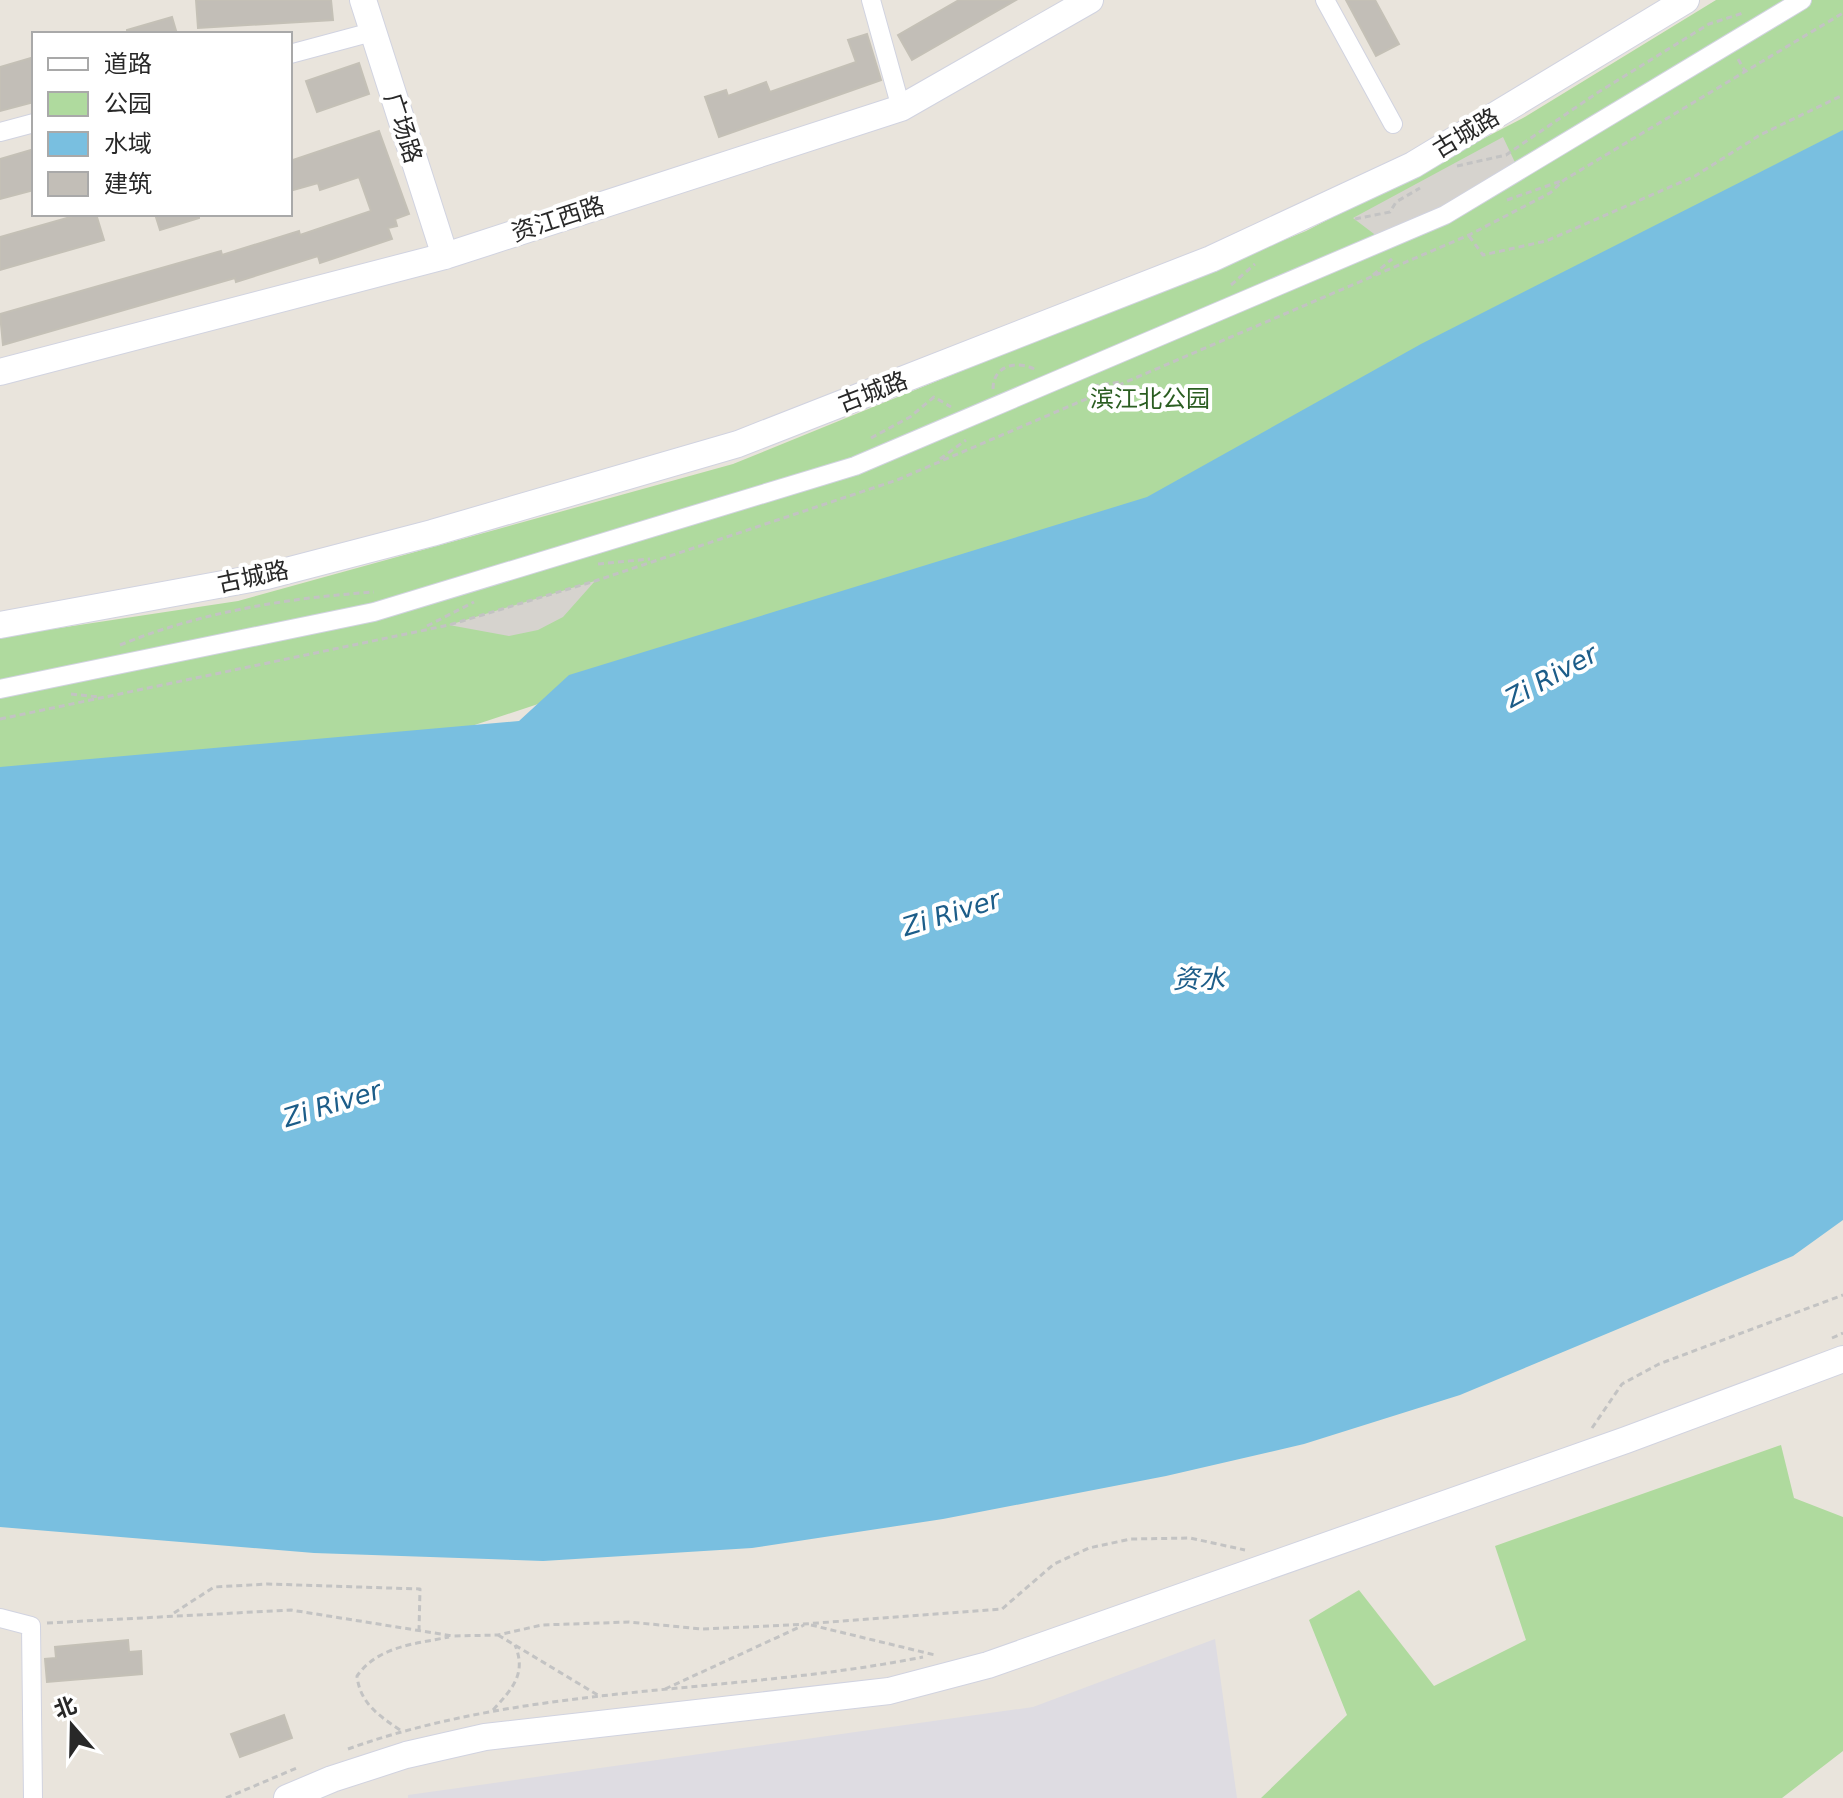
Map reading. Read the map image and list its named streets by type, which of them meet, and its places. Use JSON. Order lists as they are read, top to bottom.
{
  "streets": {
    "street": ["广场路", "古城路", "资江西路"]
  },
  "crossings": [
    ["广场路", "资江西路"]
  ],
  "water": ["Zi River", "资水"],
  "parks": ["滨江北公园"],
  "legend": [
    "道路",
    "公园",
    "水域",
    "建筑"
  ],
  "north": "top"
}
